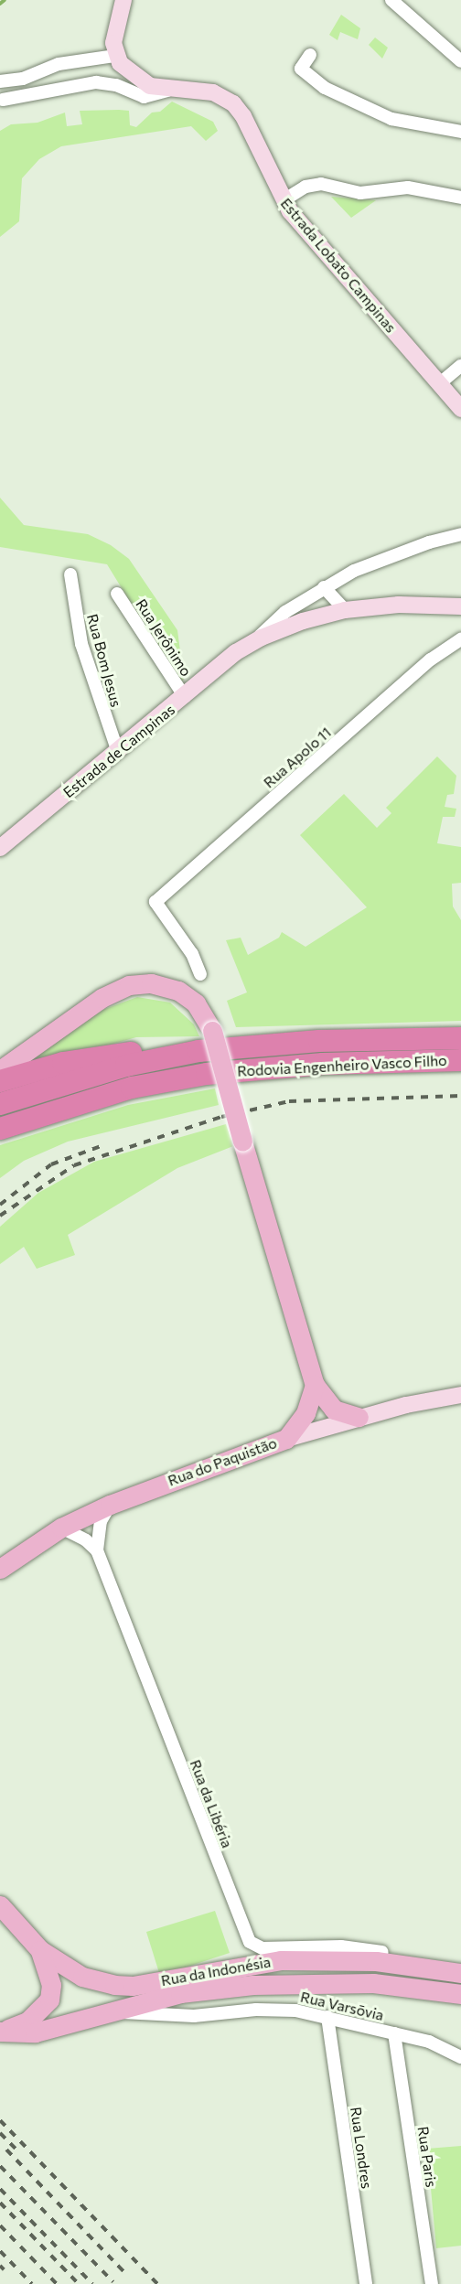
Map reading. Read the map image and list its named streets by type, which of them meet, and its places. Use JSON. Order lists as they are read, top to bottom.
{
  "streets": {
    "highway": ["Rodovia Engenheiro Vasco Filho"],
    "main road": [
      "Estrada Lobato Campinas",
      "Estrada de Campinas",
      "Rua do Paquistão",
      "Rua da Indonésia"
    ],
    "street": [
      "Rua Jerônimo",
      "Rua Bom Jesus",
      "Rua Apolo 11",
      "Rua da Libéria",
      "Rua Varsōvia",
      "Rua Londres",
      "Rua Paris"
    ]
  },
  "crossings": [
    ["Rua Jerônimo", "Estrada de Campinas"],
    ["Rua Bom Jesus", "Estrada de Campinas"],
    ["Rua do Paquistão", "Rua da Libéria"],
    ["Rua da Indonésia", "Rua Varsōvia"],
    ["Rua Varsōvia", "Rua Londres"],
    ["Rua Varsōvia", "Rua Paris"]
  ]
}
